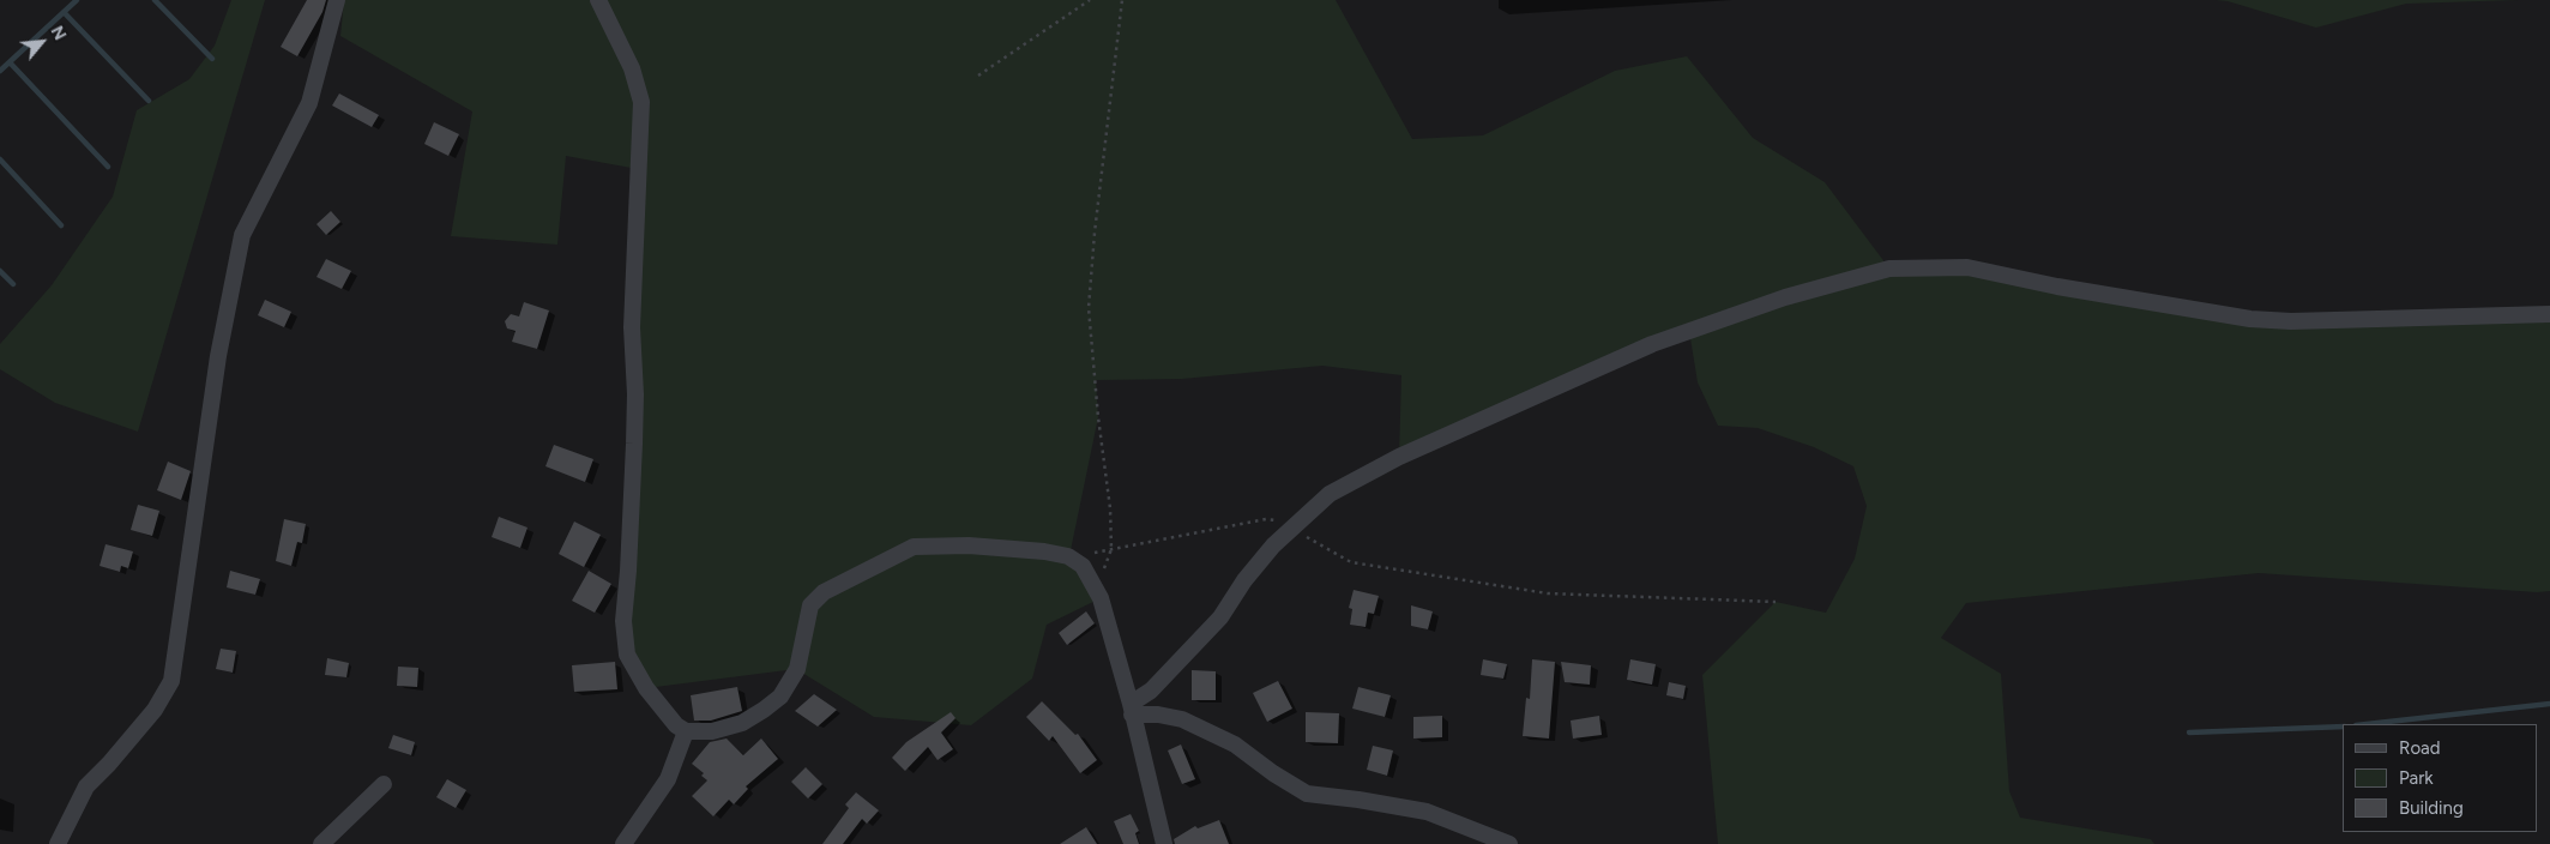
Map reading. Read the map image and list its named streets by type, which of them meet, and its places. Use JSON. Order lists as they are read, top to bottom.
{
  "legend": ["Road", "Park", "Building"],
  "north": "top right"
}
